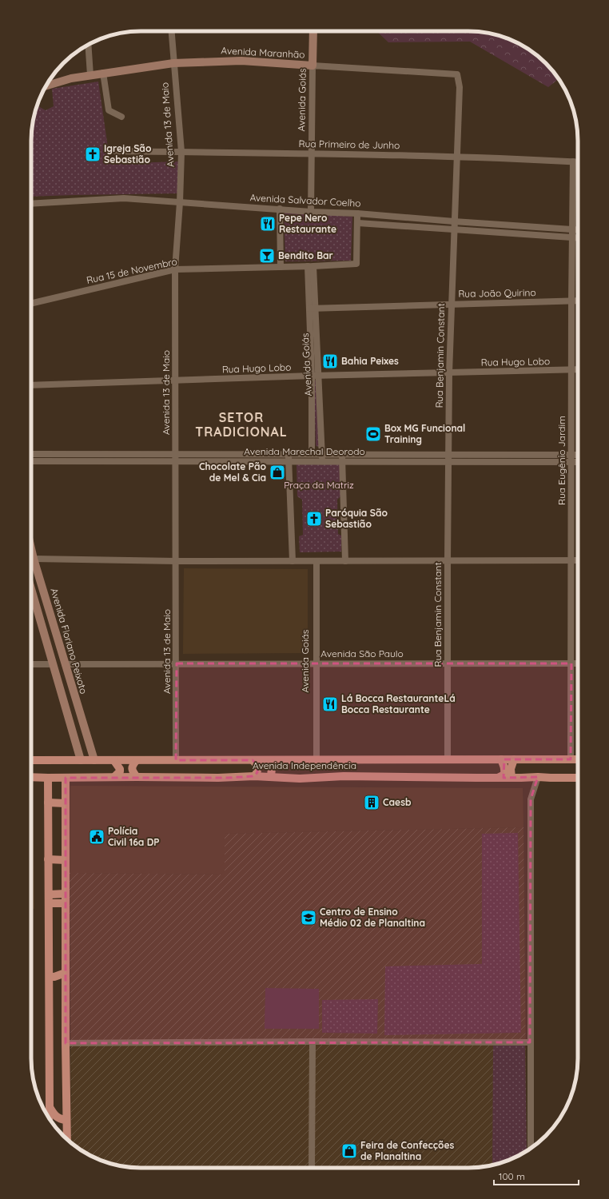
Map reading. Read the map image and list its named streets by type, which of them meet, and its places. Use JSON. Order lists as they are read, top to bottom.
{
  "streets": {
    "main road": ["Avenida Independência"],
    "street": [
      "Avenida Maranhão",
      "Avenida Goiás",
      "Avenida 13 de Maio",
      "Rua Primeiro de Junho",
      "Avenida Salvador Coelho",
      "Rua 15 de Novembro",
      "Rua João Quirino",
      "Rua Benjamin Constant",
      "Rua Hugo Lobo",
      "Avenida Marechal Deorodo",
      "Rua Eugênio Jardim",
      "Avenida Floriano Peixoto",
      "Avenida São Paulo"
    ]
  },
  "crossings": [
    ["Avenida Maranhão", "Avenida Goiás"],
    ["Avenida Maranhão", "Avenida 13 de Maio"],
    ["Avenida Maranhão", "Rua Benjamin Constant"],
    ["Avenida Goiás", "Rua Primeiro de Junho"],
    ["Avenida Goiás", "Avenida Salvador Coelho"],
    ["Avenida Goiás", "Rua 15 de Novembro"],
    ["Avenida Goiás", "Rua João Quirino"],
    ["Avenida Goiás", "Rua Hugo Lobo"],
    ["Avenida Goiás", "Avenida Marechal Deorodo"],
    ["Avenida Goiás", "Avenida São Paulo"],
    ["Avenida Goiás", "Avenida Independência"],
    ["Avenida 13 de Maio", "Rua Primeiro de Junho"],
    ["Avenida 13 de Maio", "Avenida Salvador Coelho"],
    ["Avenida 13 de Maio", "Rua 15 de Novembro"],
    ["Avenida 13 de Maio", "Rua Hugo Lobo"],
    ["Avenida 13 de Maio", "Avenida Marechal Deorodo"],
    ["Avenida 13 de Maio", "Avenida São Paulo"],
    ["Avenida 13 de Maio", "Avenida Independência"],
    ["Rua Primeiro de Junho", "Rua Benjamin Constant"],
    ["Rua Primeiro de Junho", "Rua Eugênio Jardim"],
    ["Avenida Salvador Coelho", "Rua 15 de Novembro"],
    ["Avenida Salvador Coelho", "Rua Benjamin Constant"],
    ["Avenida Salvador Coelho", "Rua Eugênio Jardim"],
    ["Rua João Quirino", "Rua Benjamin Constant"],
    ["Rua João Quirino", "Rua Eugênio Jardim"],
    ["Rua Benjamin Constant", "Rua Hugo Lobo"],
    ["Rua Benjamin Constant", "Avenida Marechal Deorodo"],
    ["Rua Benjamin Constant", "Avenida São Paulo"],
    ["Rua Benjamin Constant", "Avenida Independência"],
    ["Rua Hugo Lobo", "Rua Eugênio Jardim"],
    ["Avenida Marechal Deorodo", "Rua Eugênio Jardim"],
    ["Rua Eugênio Jardim", "Avenida São Paulo"],
    ["Rua Eugênio Jardim", "Avenida Independência"],
    ["Avenida Floriano Peixoto", "Avenida São Paulo"],
    ["Avenida Floriano Peixoto", "Avenida Independência"]
  ],
  "districts": ["SETOR TRADICIONAL"],
  "parks": ["Praça da Matriz"],
  "places": {
    "church": ["Igreja São Sebastião", "Paróquia São Sebastião"],
    "restaurant": ["Pepe Nero Restaurante", "Bahia Peixes", "Lá Bocca RestauranteLá Bocca Restaurante"],
    "bar": ["Bendito Bar"],
    "sports": ["Box MG Funcional Training"],
    "shop": ["Chocolate Pão de Mel & Cia", "Feira de Confecções de Planaltina"],
    "building": ["Caesb"],
    "public building": ["Polícia Civil 16a DP"],
    "school or university": ["Centro de Ensino Médio 02 de Planaltina"]
  },
  "scale_bar": "100 m"
}
